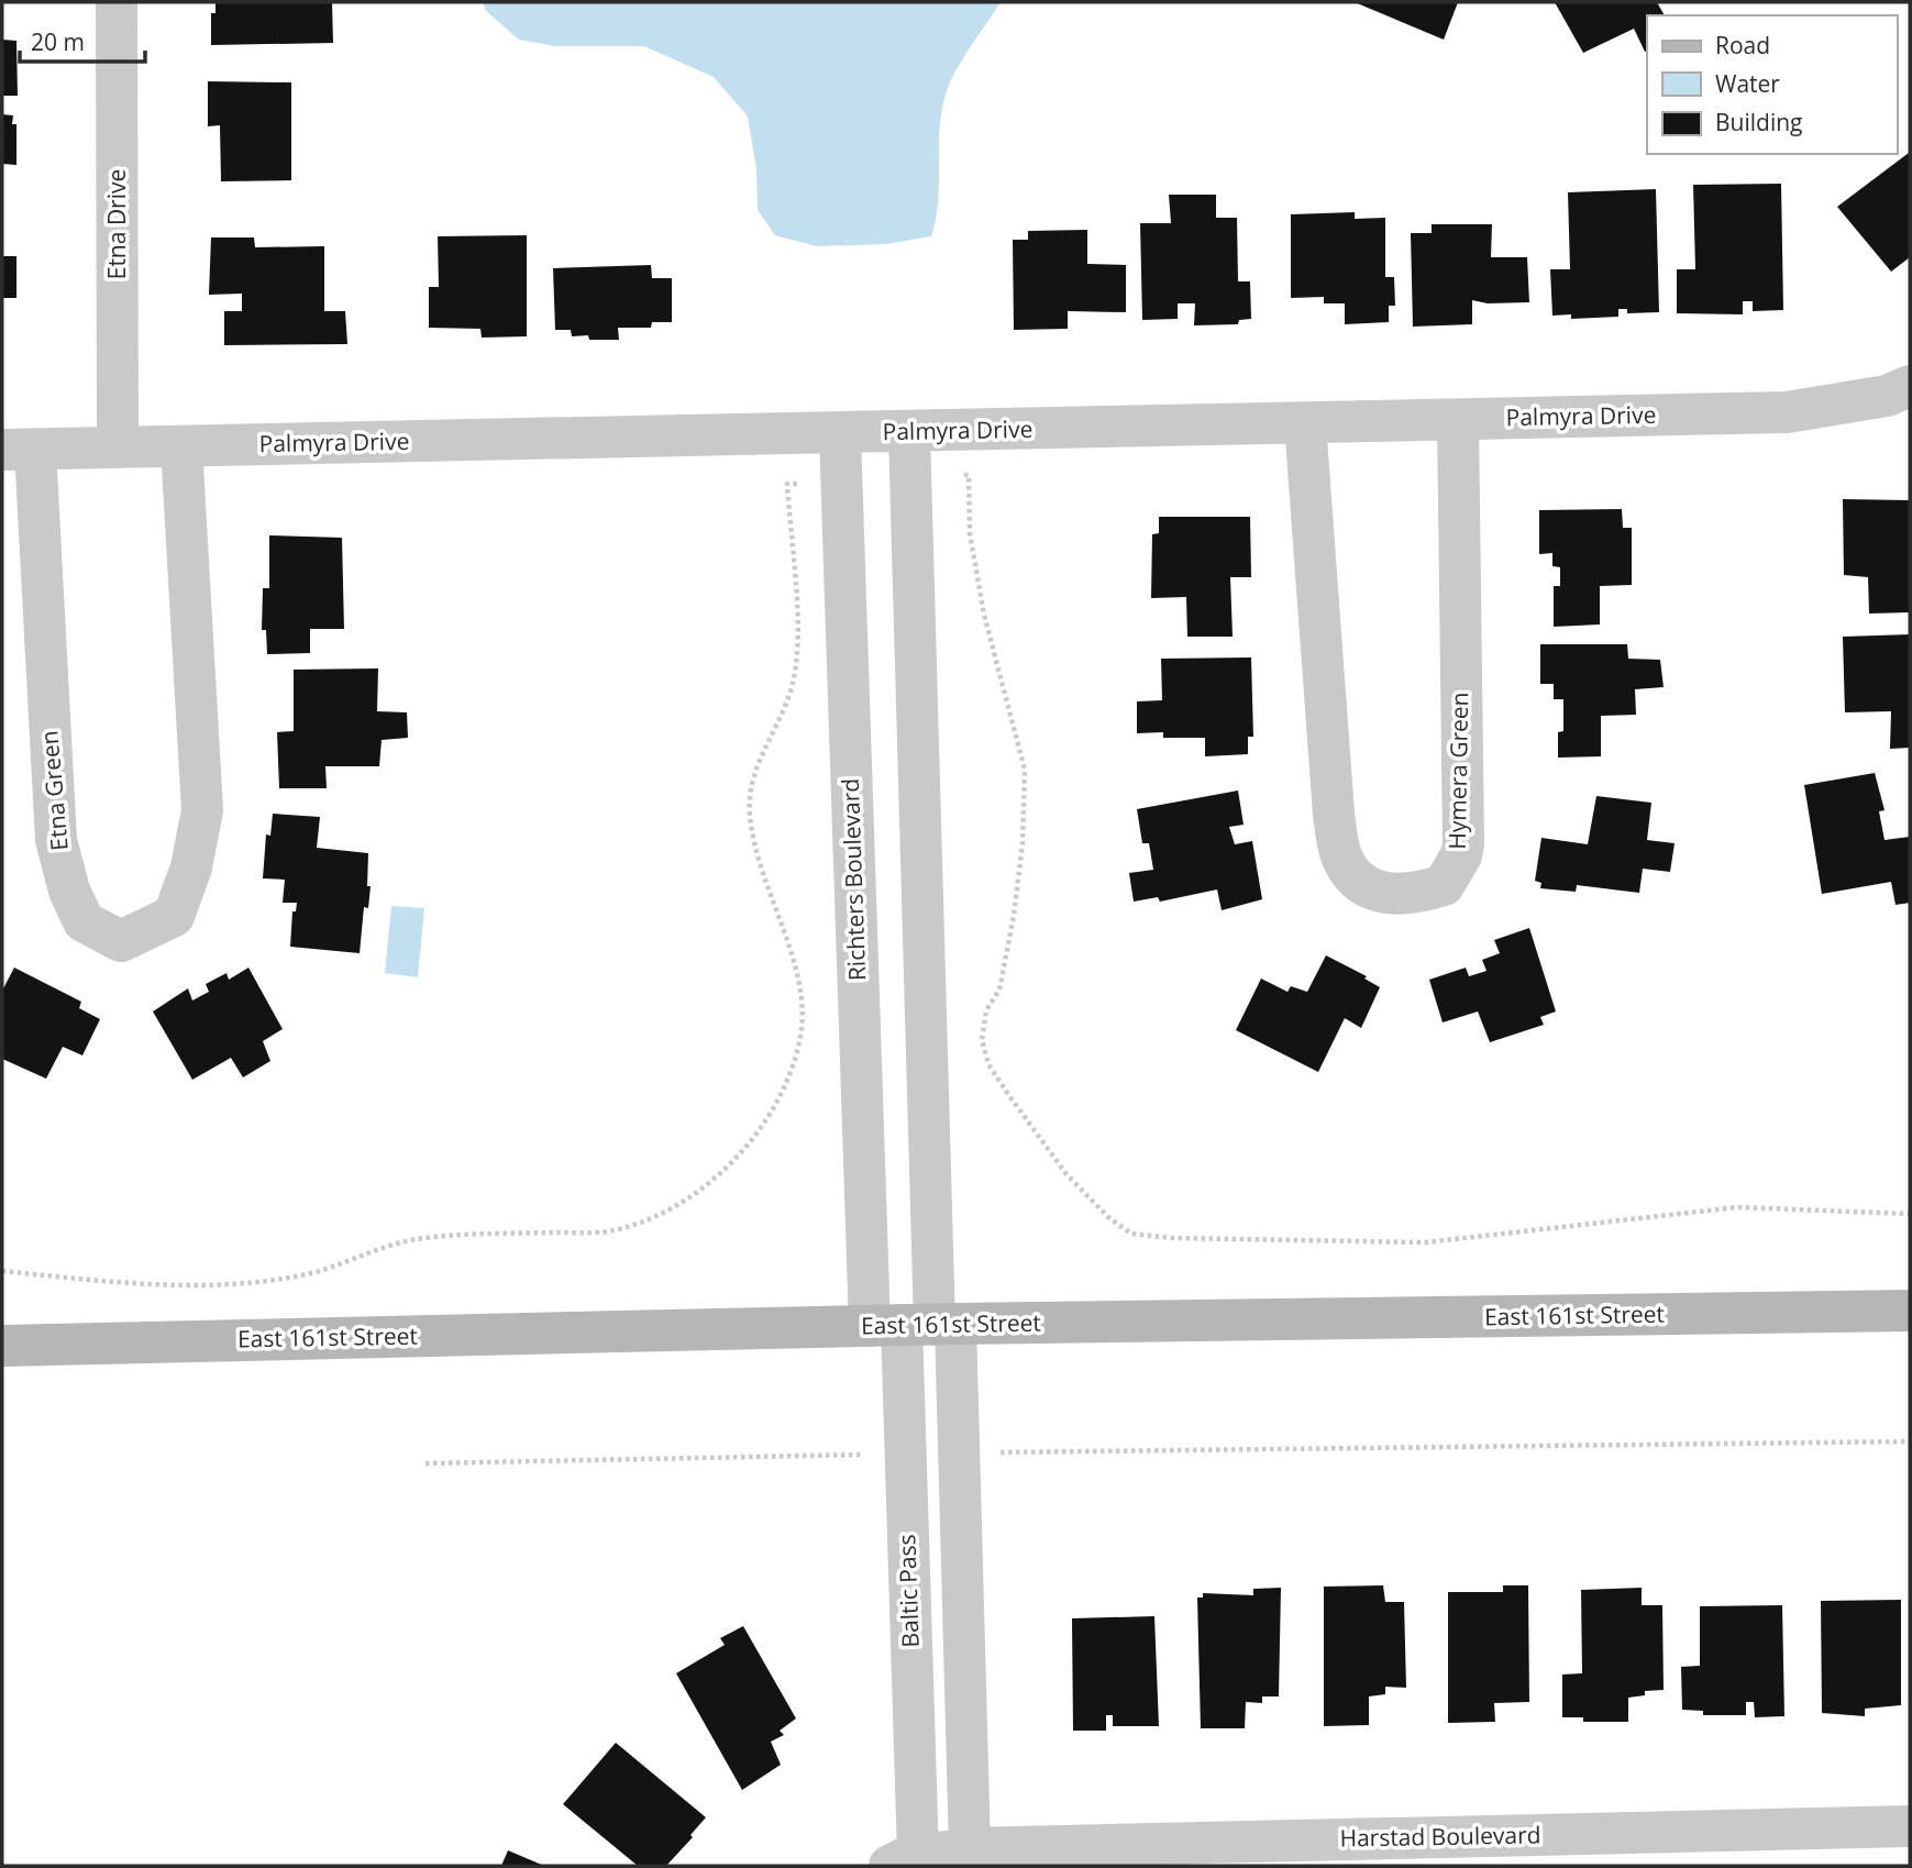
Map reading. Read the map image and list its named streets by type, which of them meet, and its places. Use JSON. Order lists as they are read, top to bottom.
{
  "streets": {
    "street": [
      "Etna Drive",
      "Palmyra Drive",
      "Hymera Green",
      "Etna Green",
      "Richters Boulevard",
      "East 161st Street",
      "Baltic Pass",
      "Harstad Boulevard"
    ]
  },
  "crossings": [
    ["Etna Drive", "Palmyra Drive"],
    ["Palmyra Drive", "Hymera Green"],
    ["Palmyra Drive", "Etna Green"],
    ["Palmyra Drive", "Richters Boulevard"],
    ["Richters Boulevard", "East 161st Street"],
    ["Richters Boulevard", "Baltic Pass"],
    ["East 161st Street", "Baltic Pass"],
    ["Baltic Pass", "Harstad Boulevard"]
  ],
  "legend": ["Road", "Water", "Building"],
  "scale_bar": "20 m"
}
